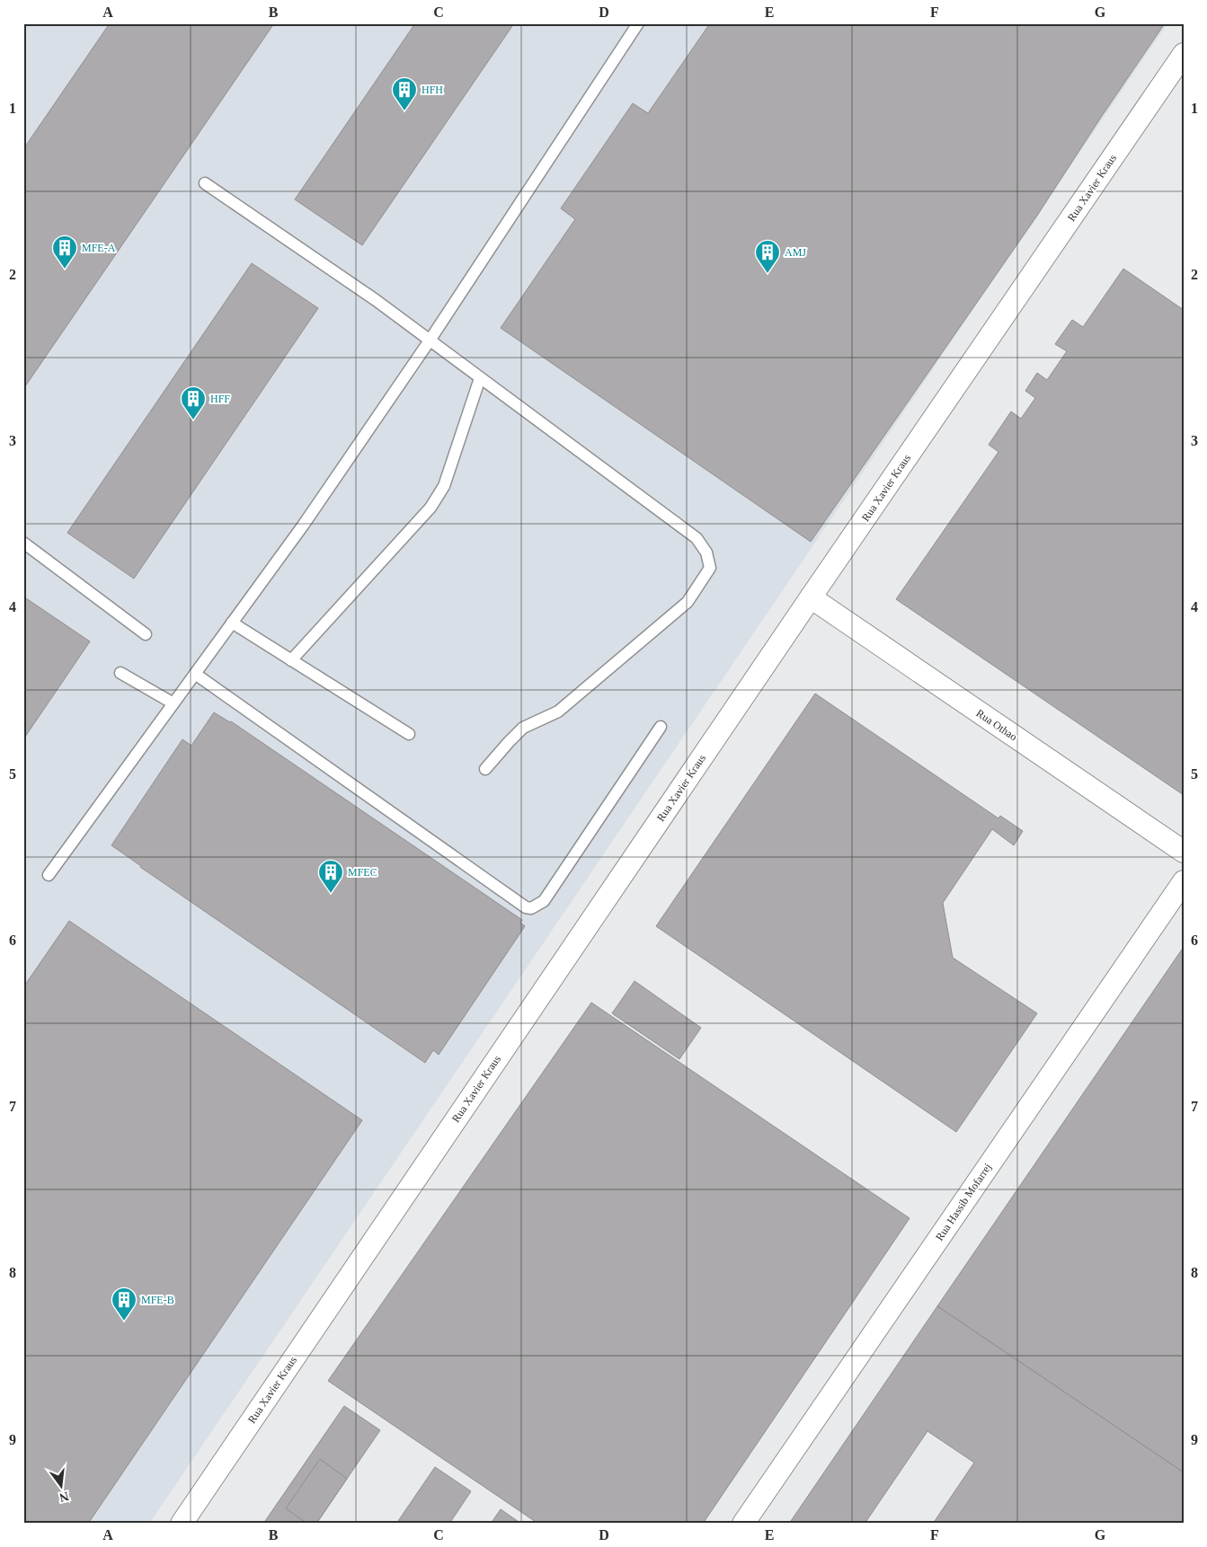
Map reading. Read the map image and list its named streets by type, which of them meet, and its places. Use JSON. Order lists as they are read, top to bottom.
{
  "streets": {
    "street": ["Rua Xavier Kraus", "Rua Othao", "Rua Hassib Mofarrej"]
  },
  "crossings": [
    ["Rua Xavier Kraus", "Rua Othao"]
  ],
  "places": {
    "building": [
      "HFH",
      "MFE-A",
      "AMJ",
      "HFF",
      "MFEC",
      "MFE-B"
    ]
  },
  "north": "bottom",
  "grid": {
    "columns": [
      "A",
      "B",
      "C",
      "D",
      "E",
      "F",
      "G"
    ],
    "rows": [
      "1",
      "2",
      "3",
      "4",
      "5",
      "6",
      "7",
      "8",
      "9"
    ]
  }
}
